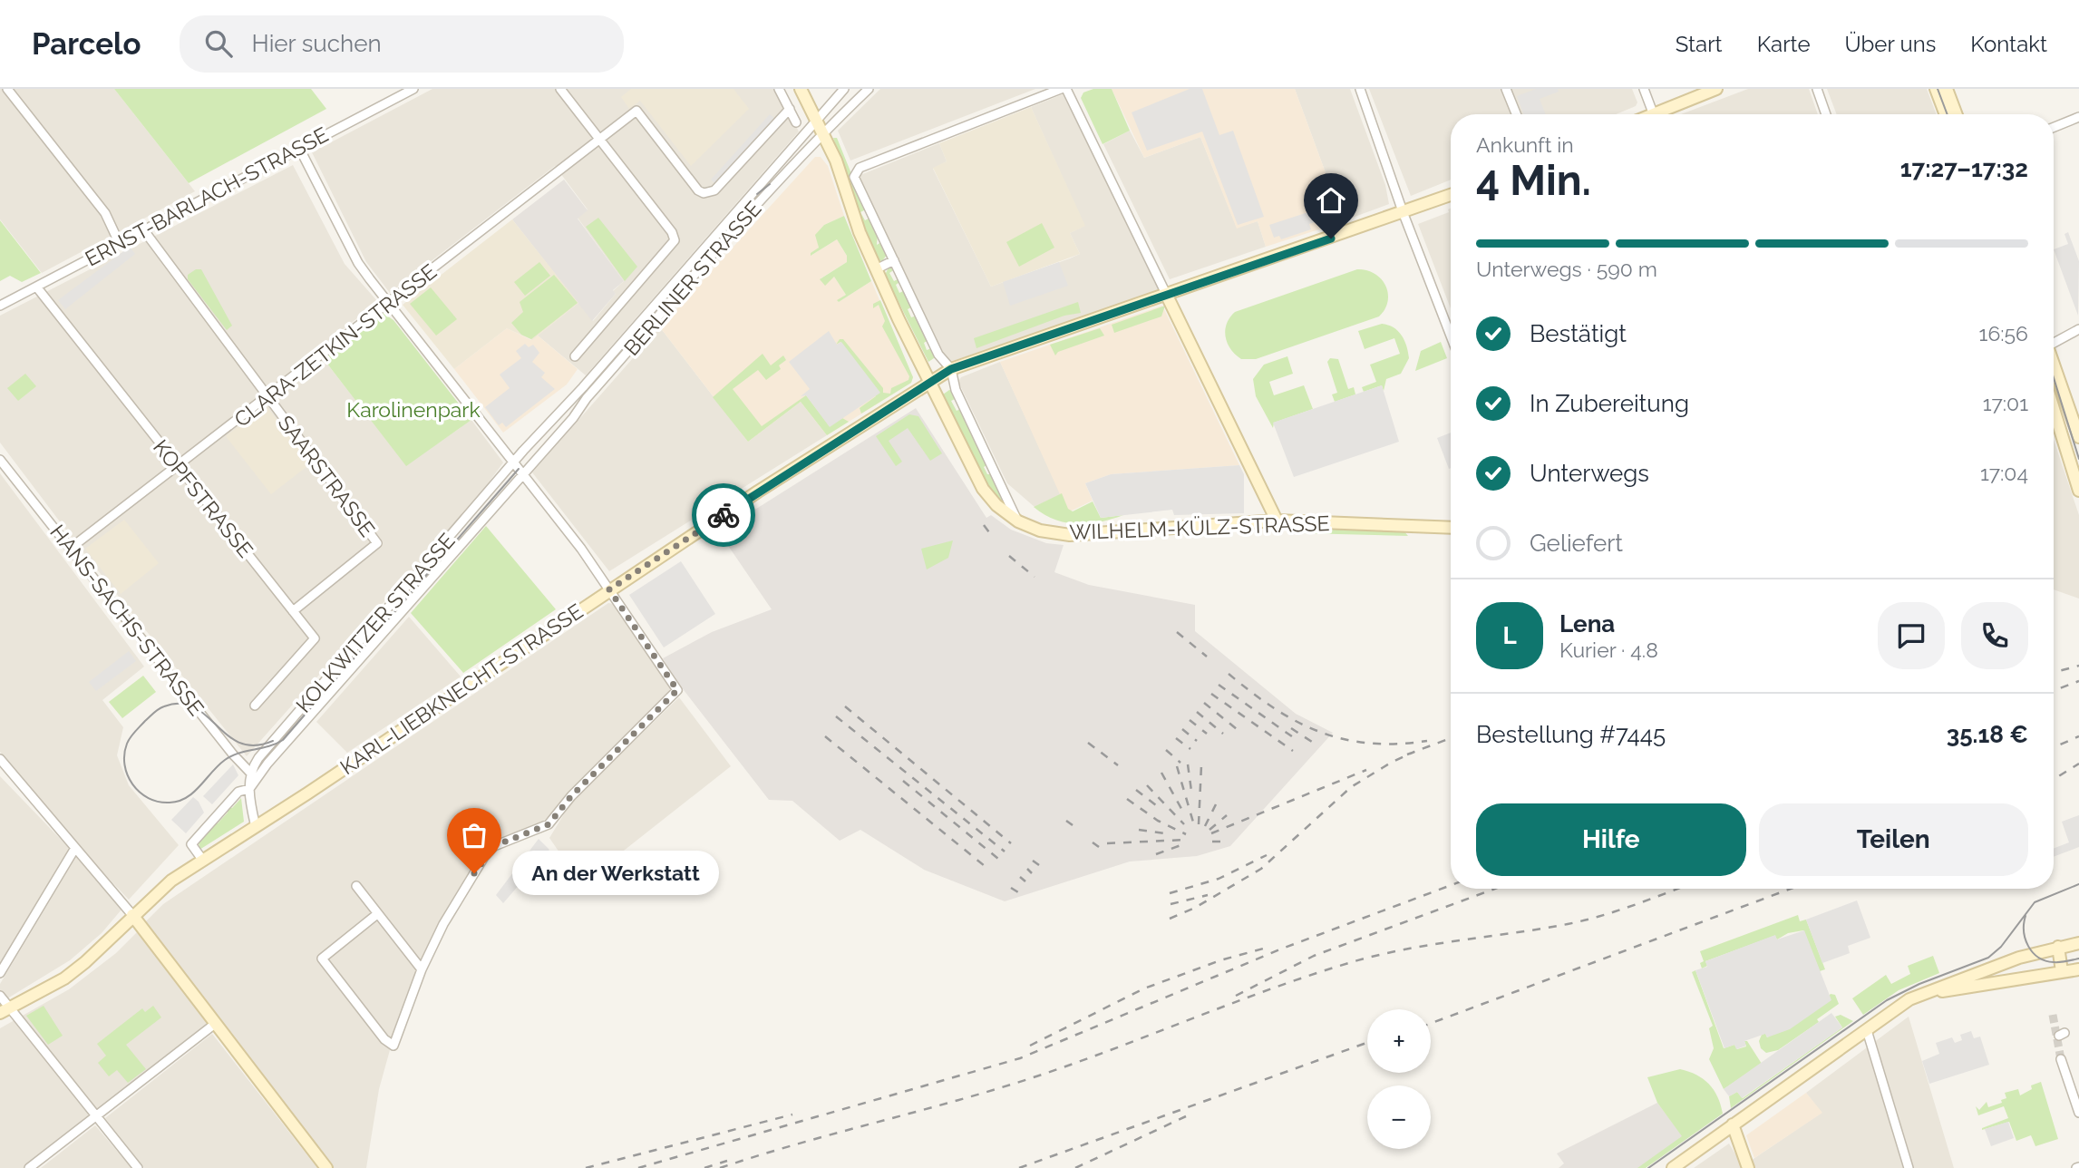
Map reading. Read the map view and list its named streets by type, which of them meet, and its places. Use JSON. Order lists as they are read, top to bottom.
{
  "streets": {
    "main road": ["WILHELM-KÜLZ-STRASSE", "KARL-LIEBKNECHT-STRASSE"],
    "street": [
      "ERNST-BARLACH-STRASSE",
      "BERLINER STRASSE",
      "CLARA-ZETKIN-STRASSE",
      "SAARSTRASSE",
      "KOPFSTRASSE",
      "HANS-SACHS-STRASSE",
      "KOLKWITZER STRASSE"
    ]
  },
  "crossings": [
    ["ERNST-BARLACH-STRASSE", "SAARSTRASSE"],
    ["ERNST-BARLACH-STRASSE", "KOPFSTRASSE"],
    ["BERLINER STRASSE", "WILHELM-KÜLZ-STRASSE"],
    ["BERLINER STRASSE", "KOLKWITZER STRASSE"],
    ["CLARA-ZETKIN-STRASSE", "SAARSTRASSE"],
    ["CLARA-ZETKIN-STRASSE", "KOPFSTRASSE"],
    ["CLARA-ZETKIN-STRASSE", "HANS-SACHS-STRASSE"],
    ["SAARSTRASSE", "KOPFSTRASSE"],
    ["WILHELM-KÜLZ-STRASSE", "KARL-LIEBKNECHT-STRASSE"],
    ["HANS-SACHS-STRASSE", "KOLKWITZER STRASSE"],
    ["KOLKWITZER STRASSE", "KARL-LIEBKNECHT-STRASSE"]
  ],
  "parks": ["Karolinenpark"],
  "places": ["An der Werkstatt"],
  "page": {
    "header": "Parcelo",
    "search": "Hier suchen",
    "nav": [
      "Start",
      "Karte",
      "Über uns",
      "Kontakt"
    ],
    "heading": ["4 Min.", "Ankunft in", "17:27–17:32"],
    "panel": [
      "Lena",
      "Kurier · 4.8",
      "Bestellung #7445",
      "35.18 €"
    ],
    "bar": "Unterwegs · 590 m",
    "list": [
      ["Bestätigt", "16:56"],
      ["In Zubereitung", "17:01"],
      ["Unterwegs", "17:04"],
      "Geliefert"
    ],
    "round": "L",
    "buttons": ["Hilfe", "Teilen"],
    "bubble": "An der Werkstatt",
    "map_buttons": ["+", "−"]
  }
}
